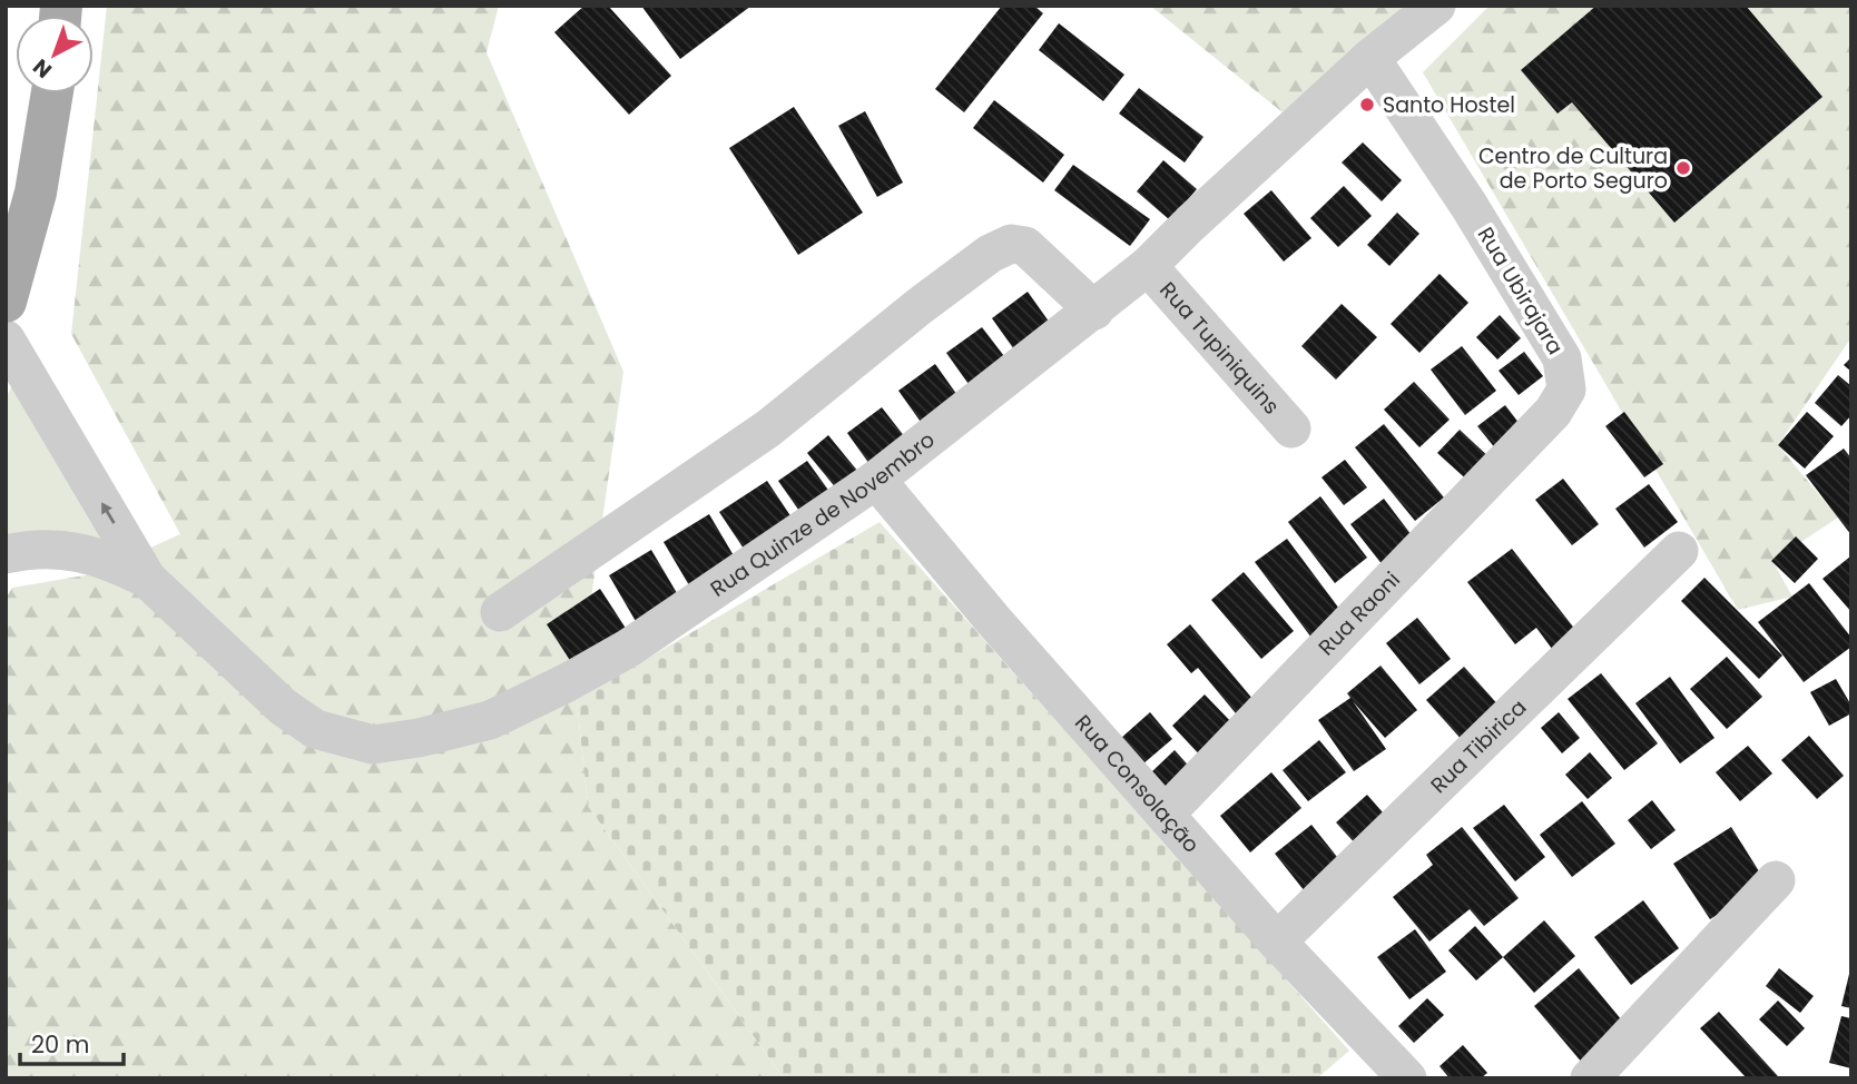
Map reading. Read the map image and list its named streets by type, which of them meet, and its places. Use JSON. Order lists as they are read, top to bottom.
{
  "streets": {
    "street": [
      "Rua Ubirajara",
      "Rua Tupiniquins",
      "Rua Quinze de Novembro",
      "Rua Raoni",
      "Rua Tibirica",
      "Rua Consolação"
    ]
  },
  "crossings": [
    ["Rua Ubirajara", "Rua Quinze de Novembro"],
    ["Rua Ubirajara", "Rua Raoni"],
    ["Rua Tupiniquins", "Rua Quinze de Novembro"],
    ["Rua Quinze de Novembro", "Rua Consolação"],
    ["Rua Raoni", "Rua Consolação"],
    ["Rua Tibirica", "Rua Consolação"]
  ],
  "places": ["Santo Hostel", "Centro de Cultura de Porto Seguro"],
  "scale_bar": "20 m",
  "north": "bottom left"
}
